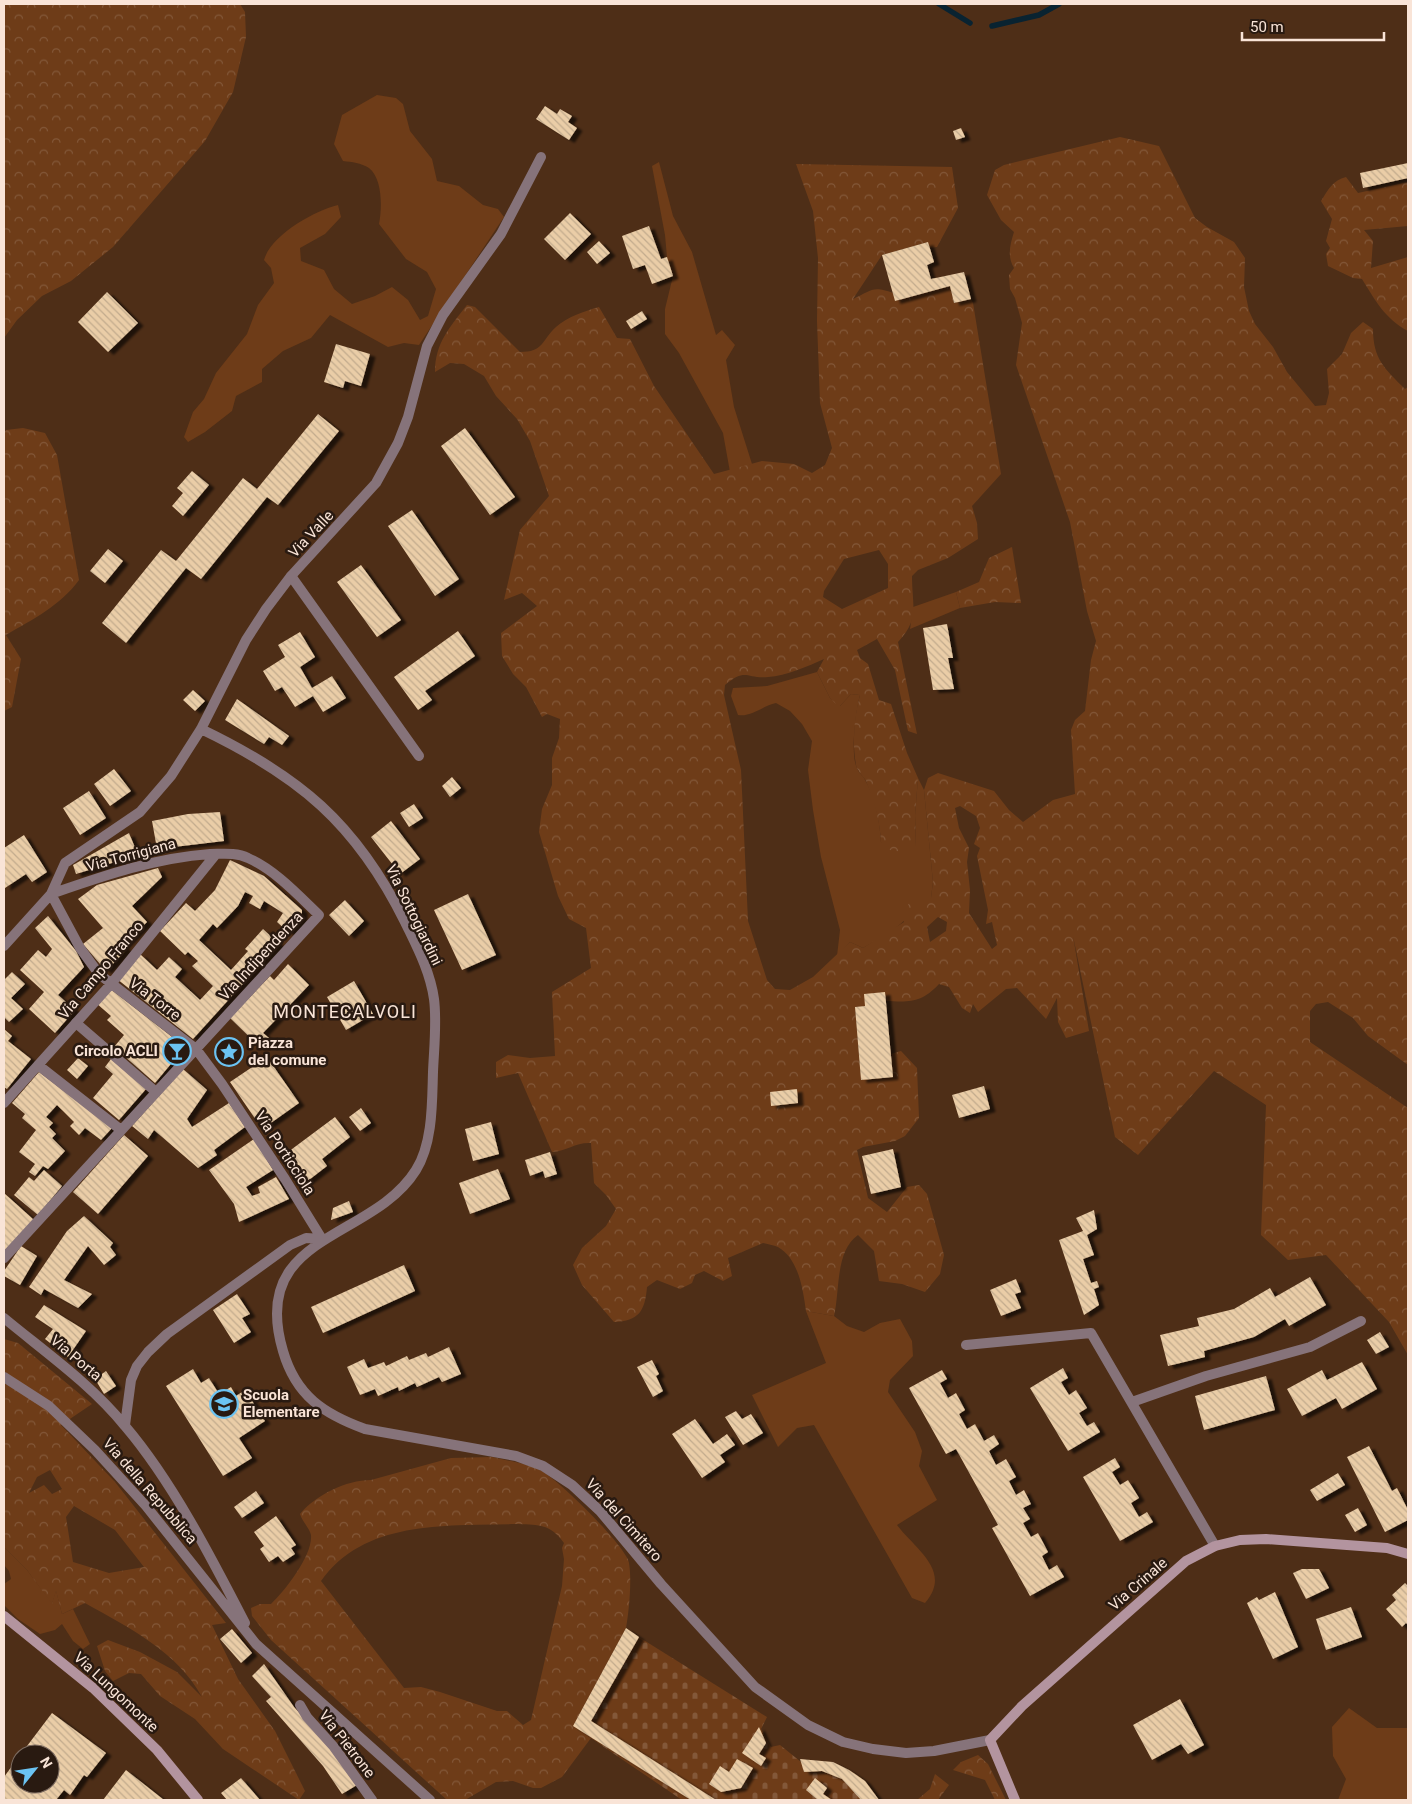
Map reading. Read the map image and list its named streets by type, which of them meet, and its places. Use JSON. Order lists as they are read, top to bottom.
{
  "streets": {
    "street": [
      "Via Valle",
      "Via Torrigiana",
      "Via Sottogiardini",
      "Via Indipendenza",
      "Via Campo Franco",
      "Via Torre",
      "Via Porticciola",
      "Via Porta",
      "Via della Repubblica",
      "Via del Cimitero",
      "Via Crinale",
      "Via Lungomonte",
      "Via Pietrone"
    ]
  },
  "crossings": [
    ["Via Valle", "Via Torrigiana"],
    ["Via Valle", "Via Sottogiardini"],
    ["Via Valle", "Via Torre"],
    ["Via Torrigiana", "Via Indipendenza"],
    ["Via Torrigiana", "Via Campo Franco"],
    ["Via Torrigiana", "Via Torre"],
    ["Via Sottogiardini", "Via Porticciola"],
    ["Via Sottogiardini", "Via del Cimitero"],
    ["Via Indipendenza", "Via Torre"],
    ["Via Indipendenza", "Via Porticciola"],
    ["Via Campo Franco", "Via Torre"],
    ["Via Torre", "Via Porticciola"],
    ["Via Porticciola", "Via del Cimitero"],
    ["Via Porta", "Via della Repubblica"],
    ["Via del Cimitero", "Via Crinale"]
  ],
  "districts": ["MONTECALVOLI"],
  "places": {
    "bar": ["Circolo ACLI"],
    "place": ["Piazza del comune"],
    "school or university": ["Scuola Elementare"]
  },
  "scale_bar": "50 m",
  "north": "top right"
}
